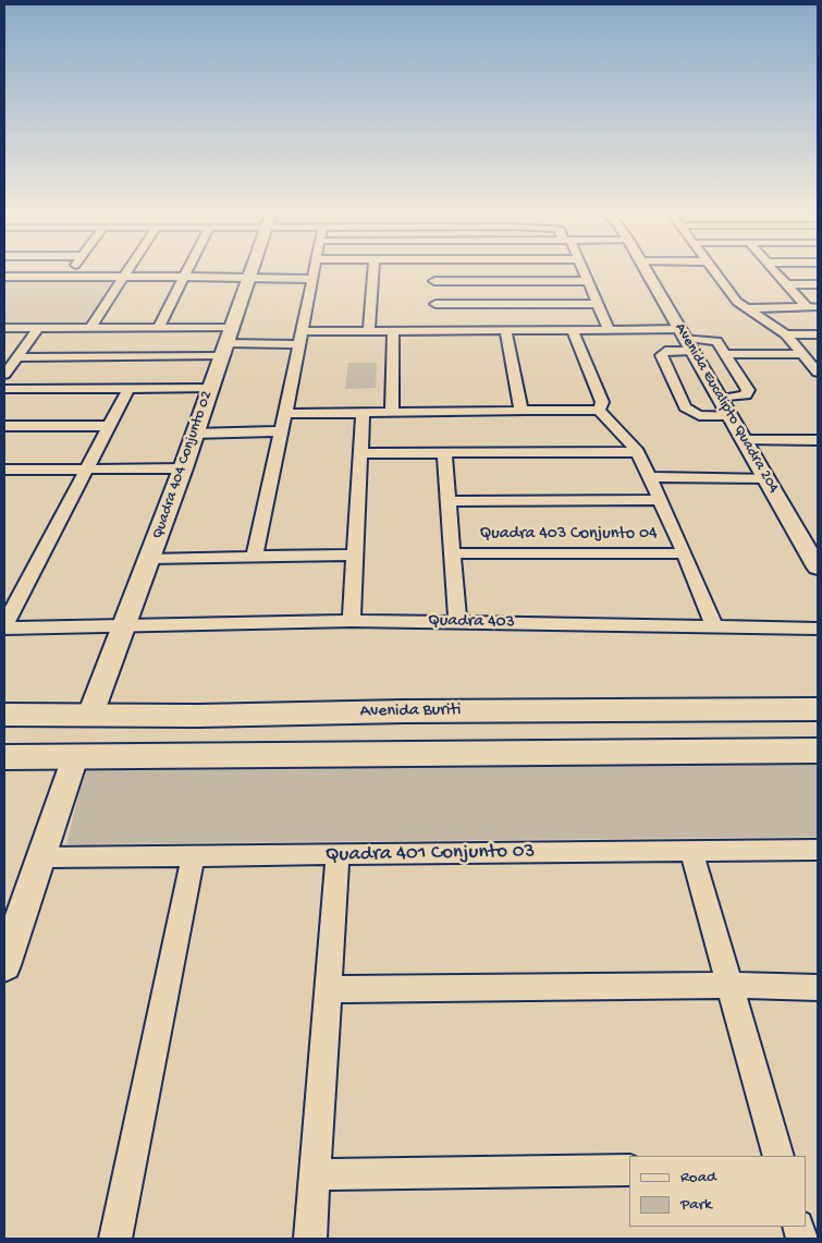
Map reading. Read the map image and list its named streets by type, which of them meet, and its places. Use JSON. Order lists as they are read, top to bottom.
{
  "streets": {
    "main road": ["Avenida Buriti"],
    "street": [
      "Avenida Eucalipto Quadra 204",
      "Quadra 404 Conjunto 02",
      "Quadra 403 Conjunto 04",
      "Quadra 403",
      "Quadra 401 Conjunto 03"
    ]
  },
  "crossings": [
    ["Quadra 404 Conjunto 02", "Quadra 403"],
    ["Quadra 404 Conjunto 02", "Avenida Buriti"]
  ],
  "legend": ["Road", "Park"]
}
